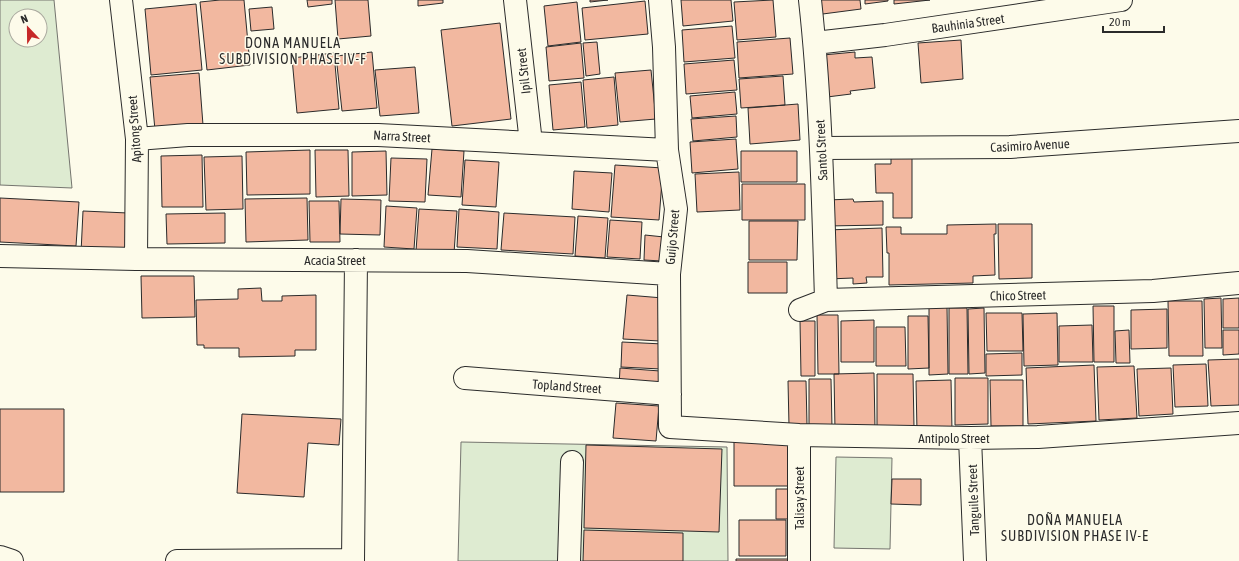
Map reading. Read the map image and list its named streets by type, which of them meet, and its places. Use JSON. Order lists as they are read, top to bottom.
{
  "streets": {
    "street": [
      "Bauhinia Street",
      "Ipil Street",
      "Apitong Street",
      "Narra Street",
      "Casimiro Avenue",
      "Santol Street",
      "Guijo Street",
      "Acacia Street",
      "Chico Street",
      "Topland Street",
      "Antipolo Street",
      "Talisay Street",
      "Tanguile Street"
    ]
  },
  "crossings": [
    ["Bauhinia Street", "Santol Street"],
    ["Ipil Street", "Narra Street"],
    ["Apitong Street", "Narra Street"],
    ["Apitong Street", "Acacia Street"],
    ["Narra Street", "Guijo Street"],
    ["Casimiro Avenue", "Santol Street"],
    ["Santol Street", "Chico Street"],
    ["Guijo Street", "Acacia Street"],
    ["Guijo Street", "Topland Street"],
    ["Guijo Street", "Antipolo Street"],
    ["Antipolo Street", "Talisay Street"],
    ["Antipolo Street", "Tanguile Street"]
  ],
  "districts": ["DONA MANUELA SUBDIVISION PHASE IV-F", "DOÑA MANUELA SUBDIVISION PHASE IV-E"],
  "scale_bar": "20 m",
  "north": "top"
}
